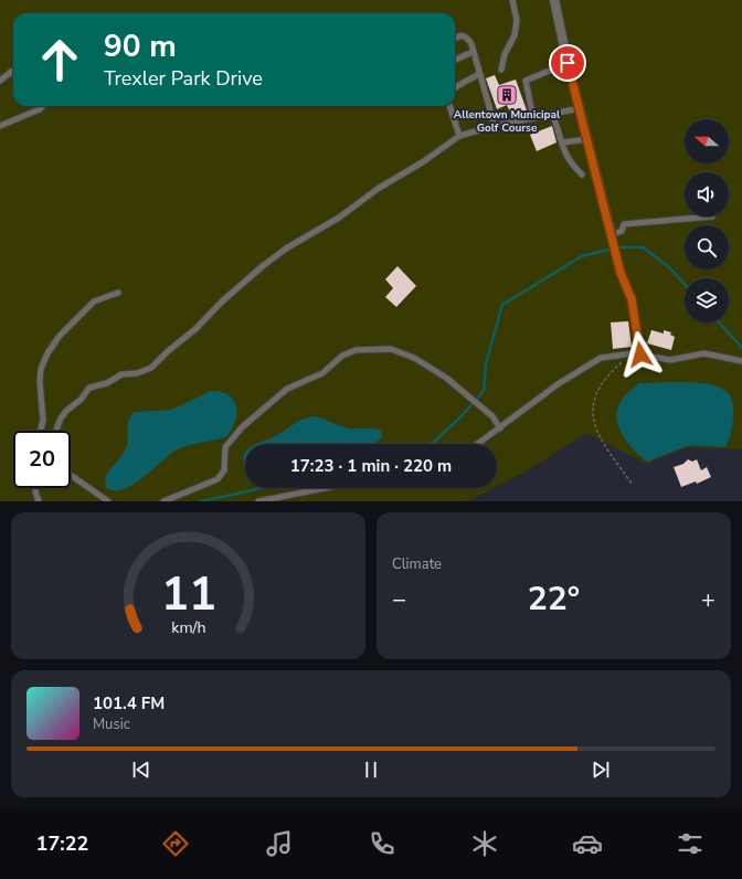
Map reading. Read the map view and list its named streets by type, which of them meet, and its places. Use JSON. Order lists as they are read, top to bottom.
{
  "places": {
    "building": ["Allentown Municipal Golf Course"]
  },
  "north": "left",
  "page": {
    "turn": ["90 m", "Trexler Park Drive"],
    "limit": "20",
    "trip": "17:23 · 1 min · 220 m",
    "tile": "Climate",
    "heat": ["−", "22°", "+"],
    "song": ["101.4 FM", "Music"],
    "tabs": "17:22",
    "gauge": ["11", "km/h"]
  }
}
